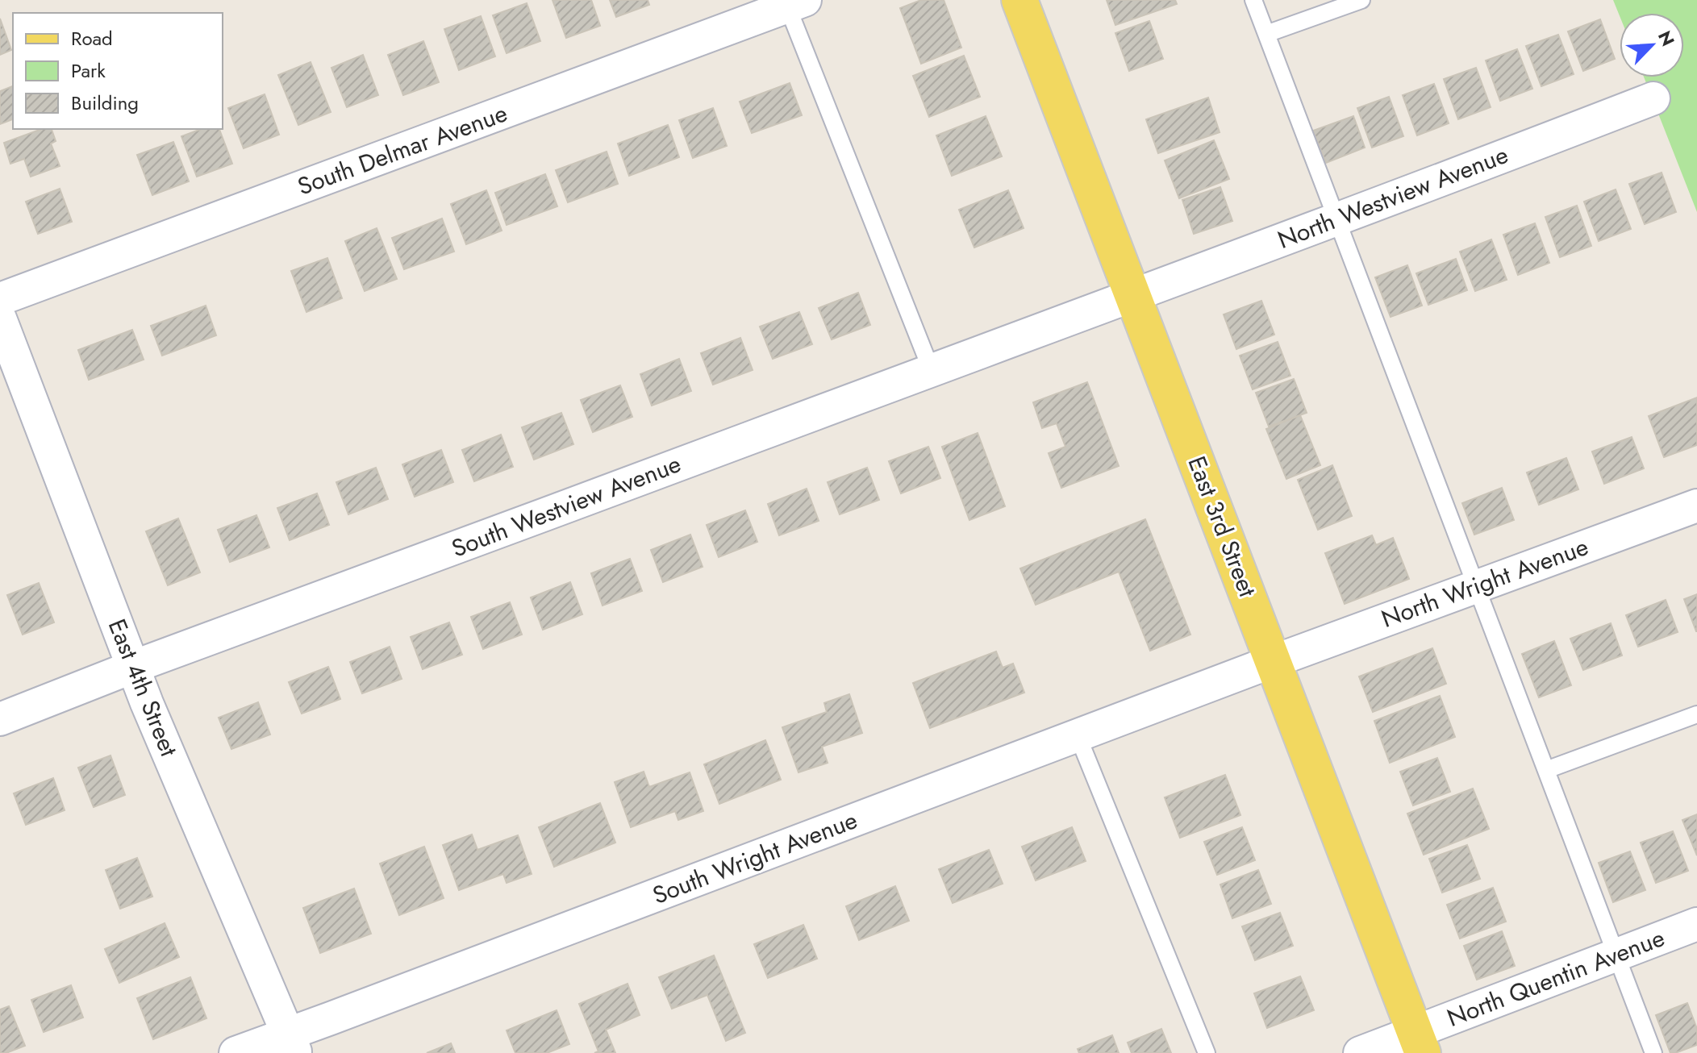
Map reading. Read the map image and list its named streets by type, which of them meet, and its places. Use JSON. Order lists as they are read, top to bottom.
{
  "streets": {
    "main road": ["East 3rd Street"],
    "street": [
      "South Delmar Avenue",
      "North Westview Avenue",
      "South Westview Avenue",
      "North Wright Avenue",
      "East 4th Street",
      "South Wright Avenue",
      "North Quentin Avenue"
    ]
  },
  "crossings": [
    ["North Westview Avenue", "South Westview Avenue"],
    ["North Westview Avenue", "East 3rd Street"],
    ["South Westview Avenue", "East 3rd Street"],
    ["South Westview Avenue", "East 4th Street"],
    ["East 3rd Street", "North Wright Avenue"],
    ["East 3rd Street", "South Wright Avenue"],
    ["East 3rd Street", "North Quentin Avenue"],
    ["North Wright Avenue", "South Wright Avenue"],
    ["East 4th Street", "South Wright Avenue"]
  ],
  "legend": ["Road", "Park", "Building"],
  "north": "top right"
}
